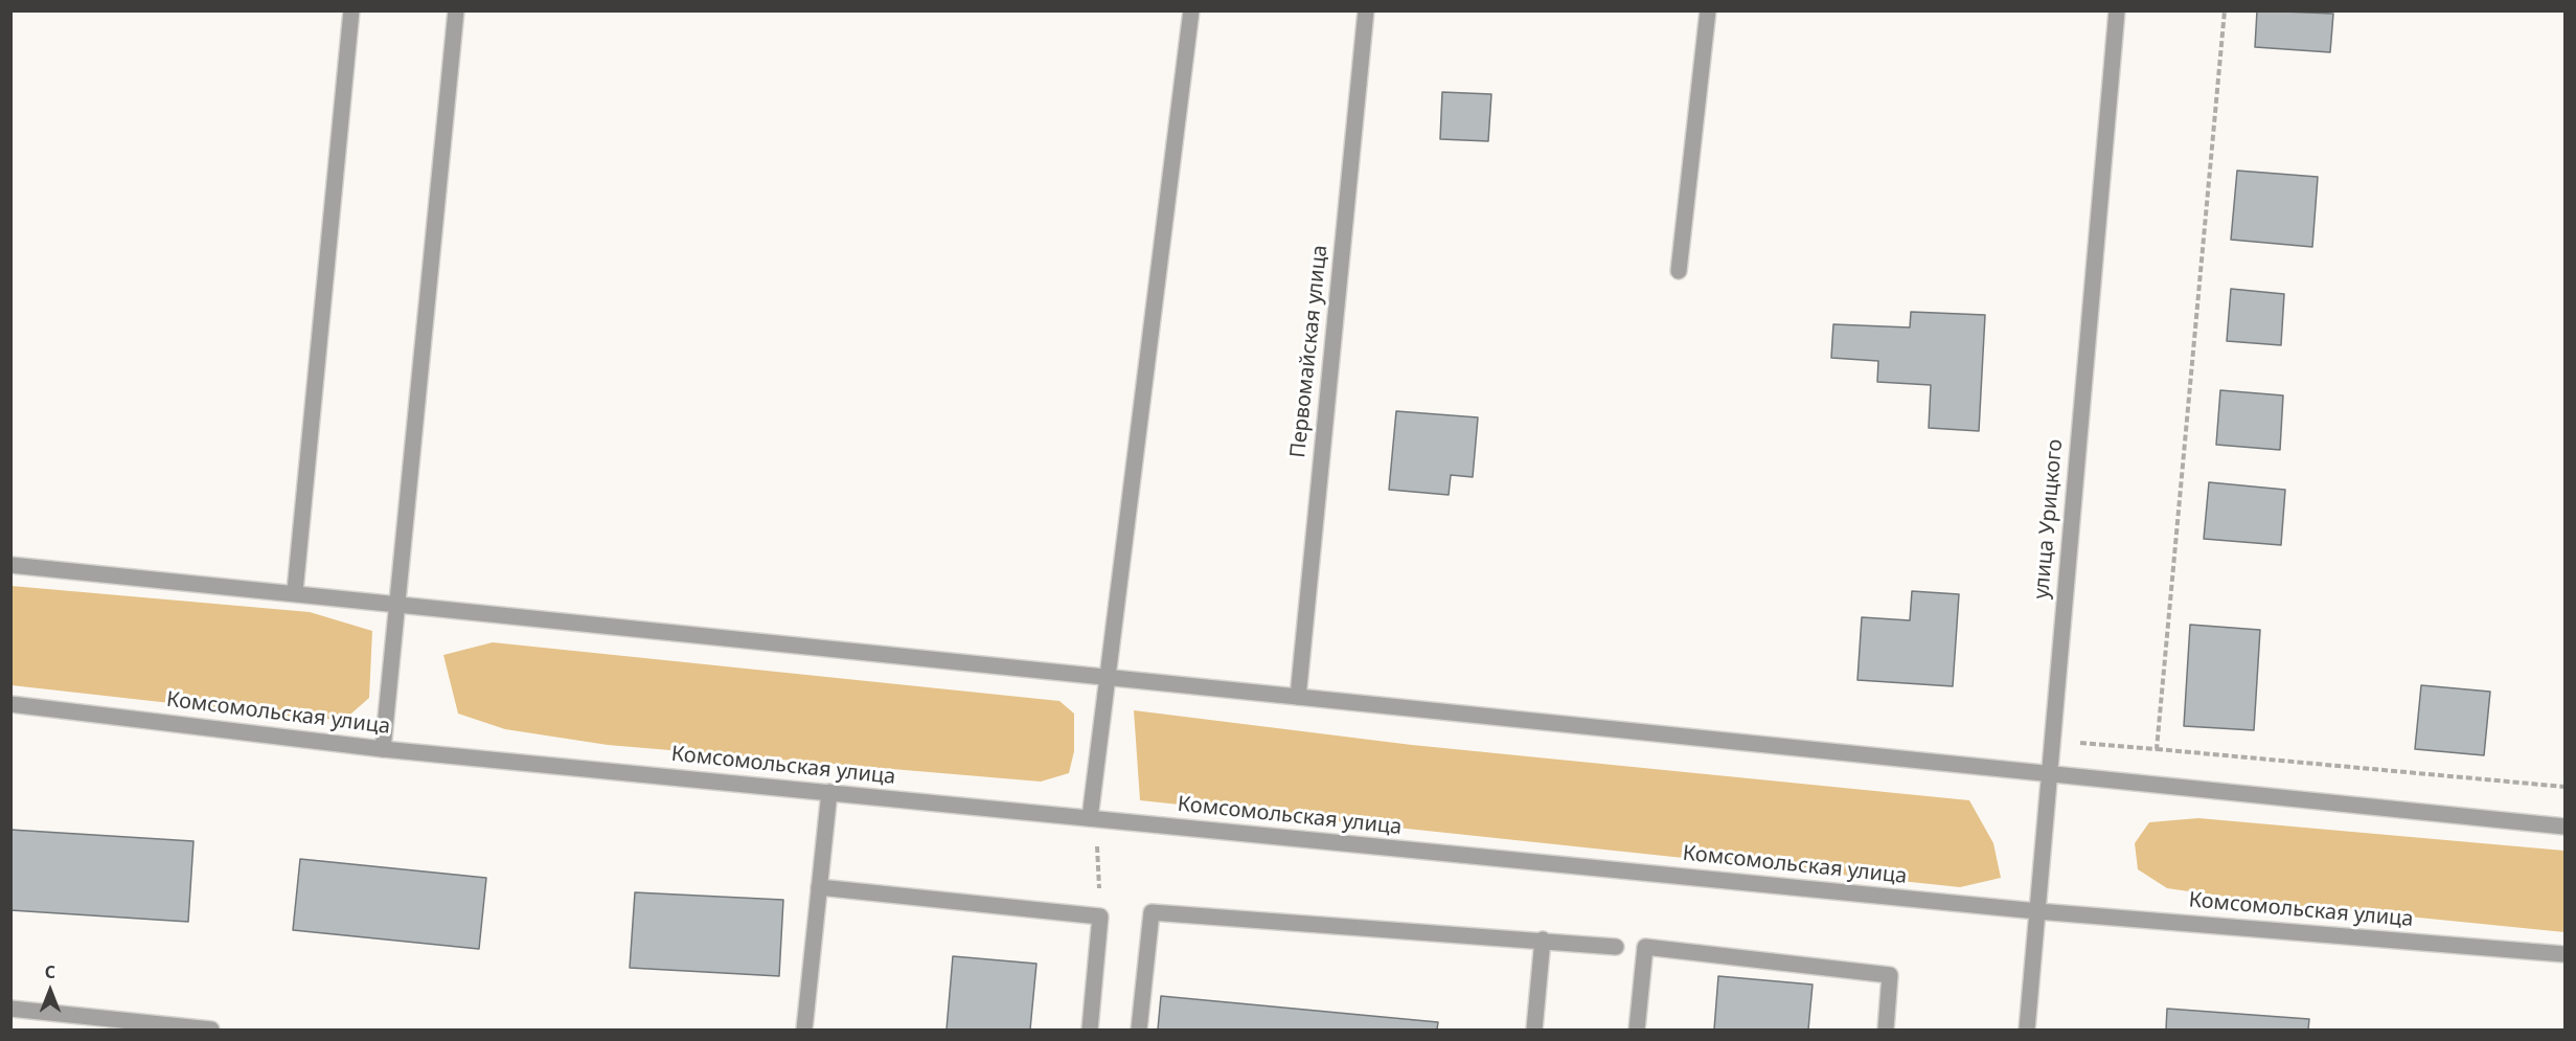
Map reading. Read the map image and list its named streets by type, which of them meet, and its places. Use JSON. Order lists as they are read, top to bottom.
{
  "streets": {
    "street": ["Первомайская улица", "улица Урицкого", "Комсомольская улица"]
  },
  "crossings": [
    ["улица Урицкого", "Комсомольская улица"]
  ],
  "north": "top"
}
